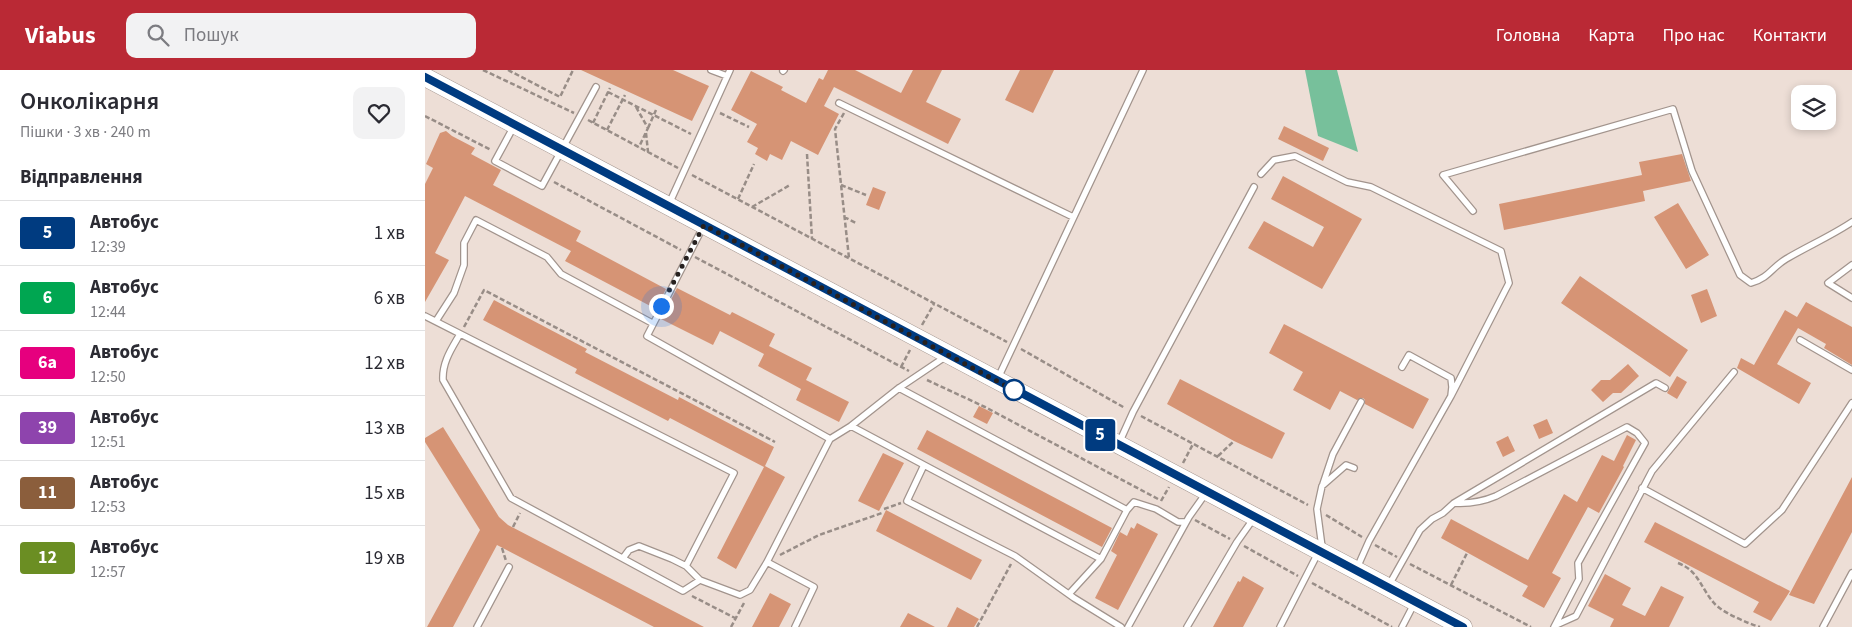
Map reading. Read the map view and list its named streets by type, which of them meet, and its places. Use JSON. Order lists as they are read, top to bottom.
{
  "lines": ["bus line 5"],
  "page": {
    "header": "Viabus",
    "search": "Пошук",
    "nav": [
      "Головна",
      "Карта",
      "Про нас",
      "Контакти"
    ],
    "heading": [
      ["Онколікарня", "Пішки · 3 хв · 240 m"],
      "Відправлення"
    ],
    "on_map": "5",
    "list": [
      {
        "mark": "5",
        "name": "Автобус",
        "note": "12:39",
        "value": "1 хв"
      },
      {
        "mark": "6",
        "name": "Автобус",
        "note": "12:44",
        "value": "6 хв"
      },
      {
        "mark": "6а",
        "name": "Автобус",
        "note": "12:50",
        "value": "12 хв"
      },
      {
        "mark": "39",
        "name": "Автобус",
        "note": "12:51",
        "value": "13 хв"
      },
      {
        "mark": "11",
        "name": "Автобус",
        "note": "12:53",
        "value": "15 хв"
      },
      {
        "mark": "12",
        "name": "Автобус",
        "note": "12:57",
        "value": "19 хв"
      }
    ]
  }
}
